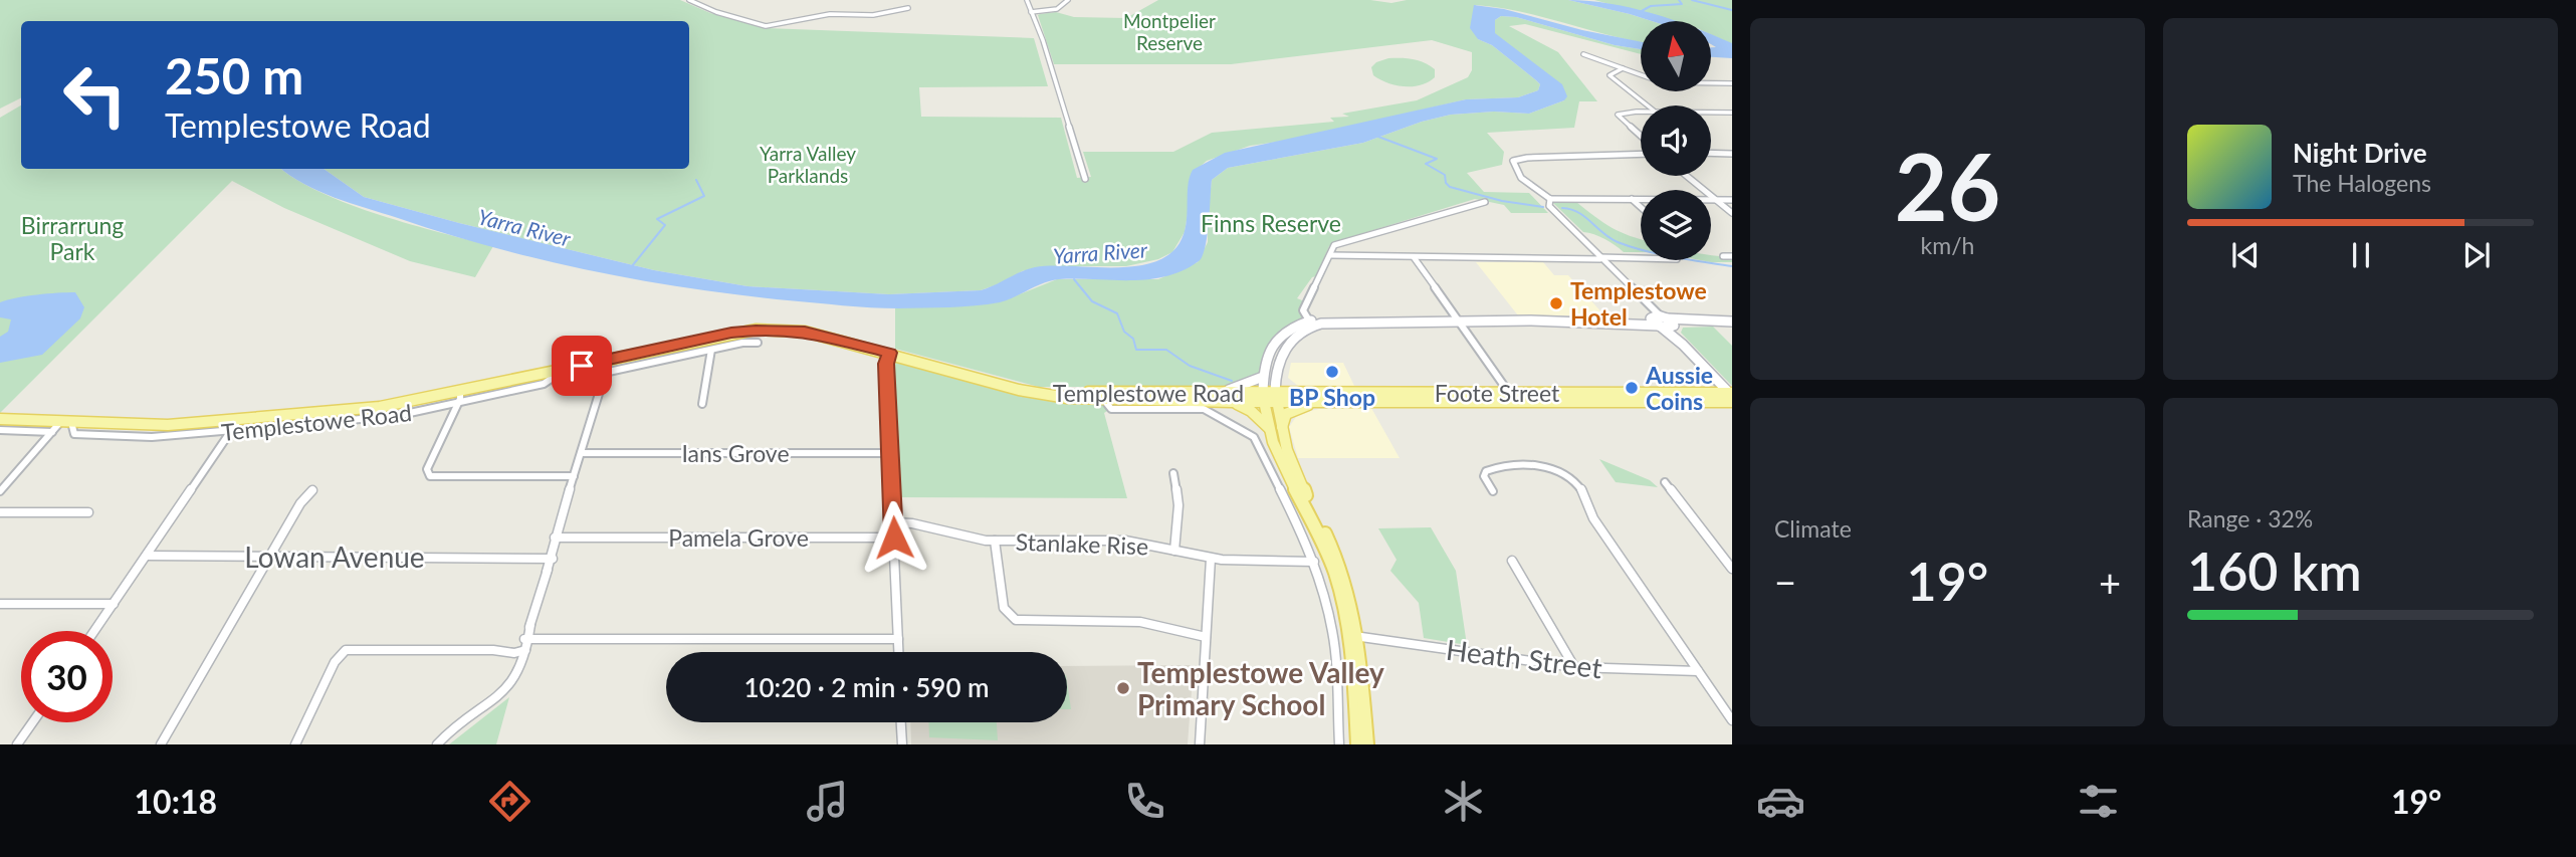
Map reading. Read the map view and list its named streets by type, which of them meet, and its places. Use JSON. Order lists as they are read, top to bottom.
{
  "streets": {
    "main road": ["Templestowe Road", "Foote Street"],
    "street": [
      "Ians Grove",
      "Pamela Grove",
      "Stanlake Rise",
      "Lowan Avenue",
      "Heath Street"
    ]
  },
  "crossings": [
    ["Templestowe Road", "Foote Street"],
    ["Templestowe Road", "Stanlake Rise"]
  ],
  "water": ["Yarra River"],
  "parks": [
    "Montpelier Reserve",
    "Yarra Valley Parklands",
    "Finns Reserve",
    "Birrarrung Park"
  ],
  "places": [
    "Templestowe Hotel",
    "BP Shop",
    "Aussie Coins",
    "Templestowe Valley Primary School"
  ],
  "north": "top",
  "page": {
    "tile": [
      ["26", "km/h"],
      "Climate",
      ["Range · 32%", "160 km"]
    ],
    "turn": ["250 m", "Templestowe Road"],
    "song": ["Night Drive", "The Halogens"],
    "heat": ["−", "19°", "+"],
    "limit": "30",
    "trip": "10:20 · 2 min · 590 m",
    "tabs": ["10:18", "19°"]
  }
}
